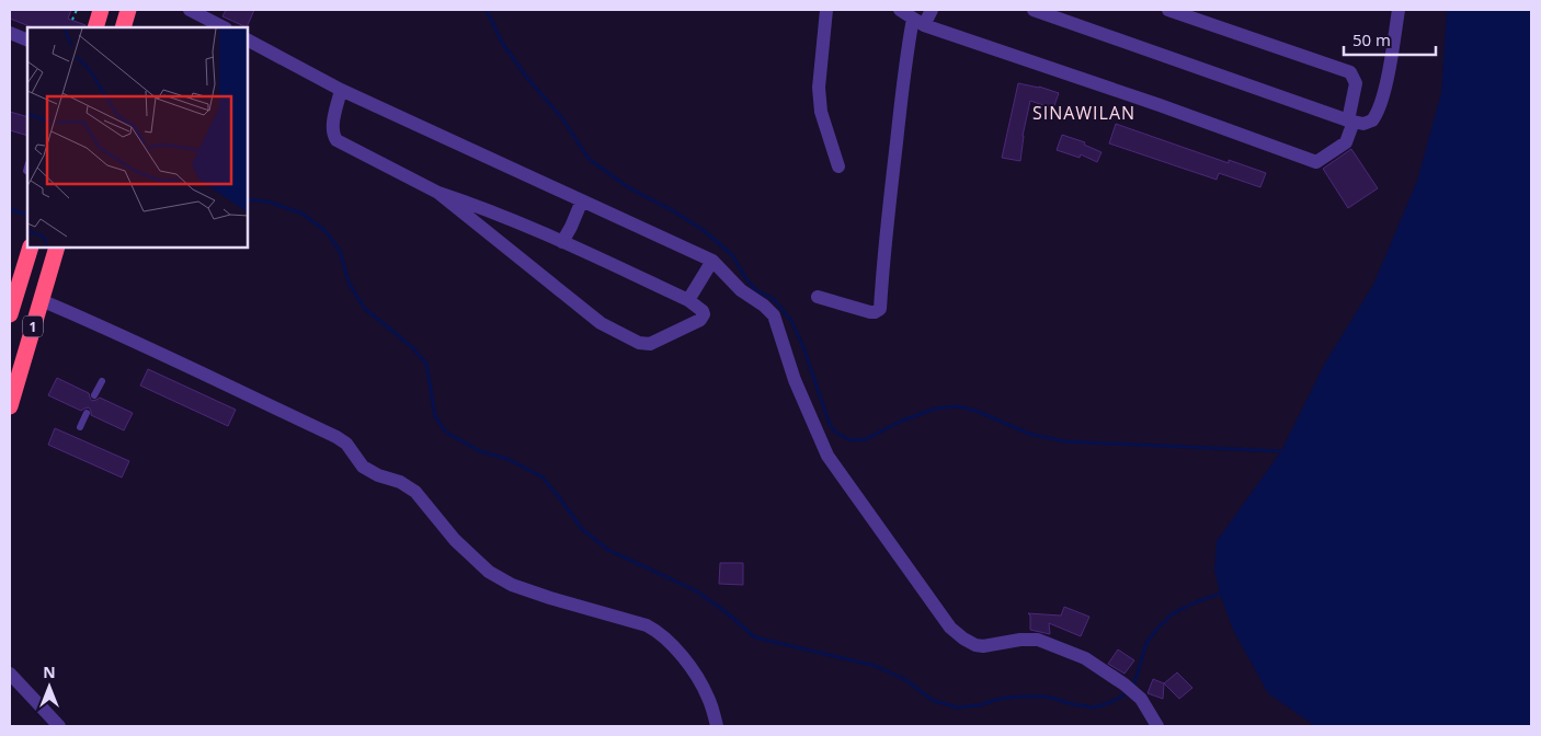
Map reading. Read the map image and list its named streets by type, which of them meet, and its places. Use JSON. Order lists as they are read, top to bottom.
{
  "streets": {
    "highway": ["1"]
  },
  "districts": ["SINAWILAN"],
  "scale_bar": "50 m",
  "north": "top"
}
